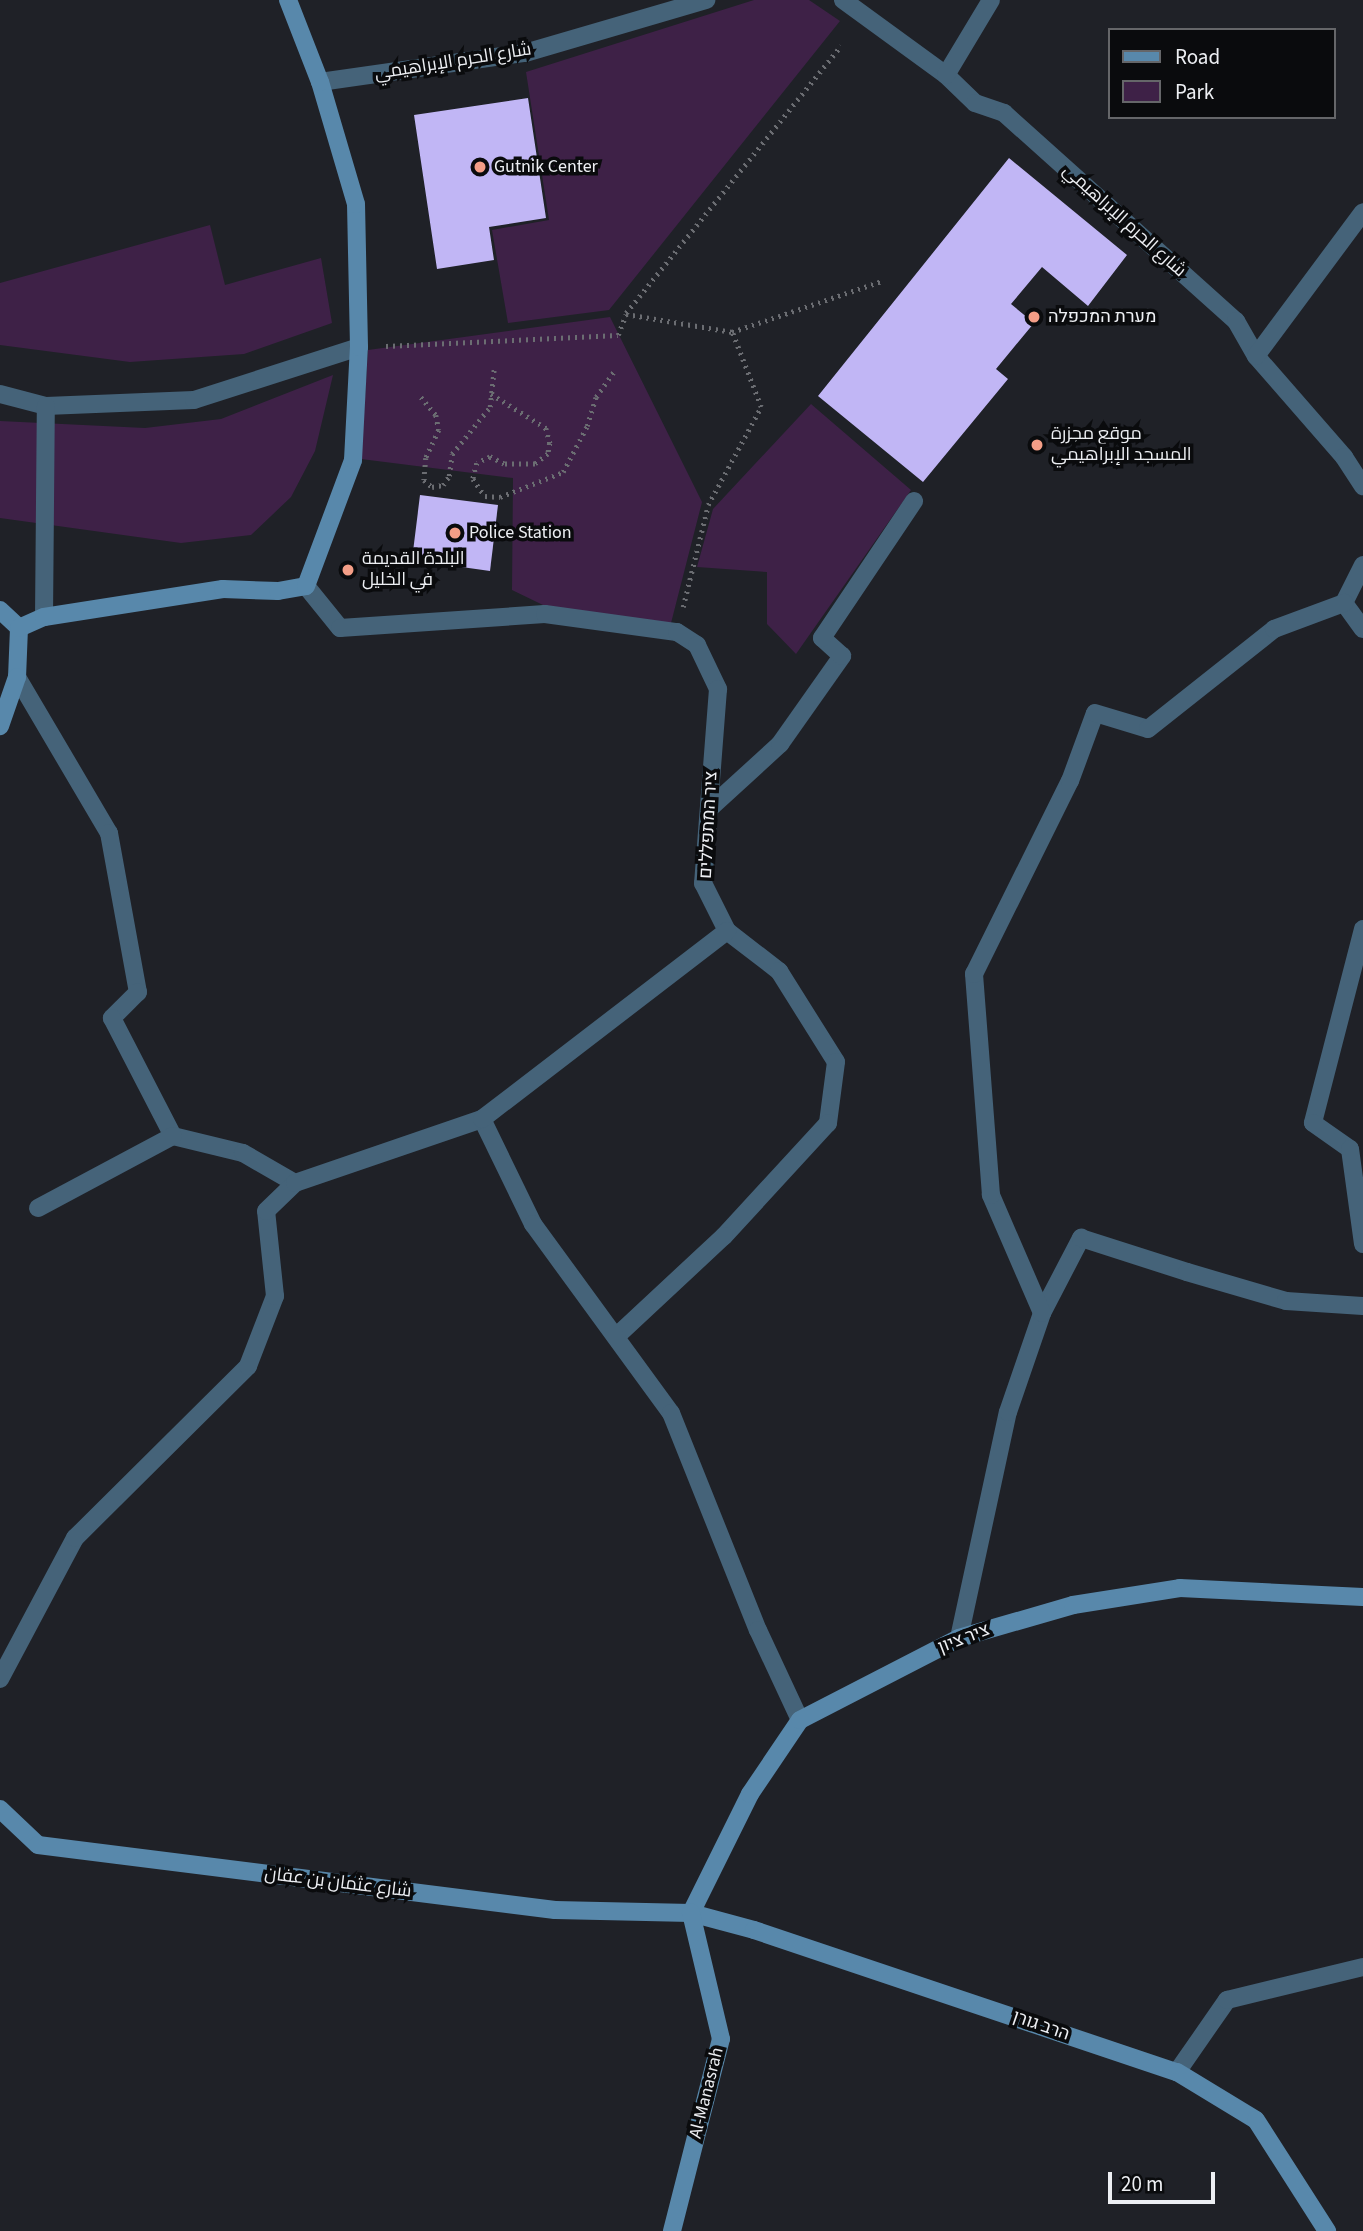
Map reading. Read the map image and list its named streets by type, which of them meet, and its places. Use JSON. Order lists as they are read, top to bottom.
{
  "streets": {
    "street": [
      "شارع الحرم الإبراهيمي",
      "ציר המתפללים",
      "ציר ציון",
      "شارع عثمان بن عفان",
      "הרב גורן",
      "Al-Manasrah"
    ]
  },
  "crossings": [
    ["ציר ציון", "شارع عثمان بن عفان"],
    ["ציר ציון", "הרב גורן"],
    ["ציר ציון", "Al-Manasrah"],
    ["شارع عثمان بن عفان", "הרב גורן"],
    ["شارع عثمان بن عفان", "Al-Manasrah"],
    ["הרב גורן", "Al-Manasrah"]
  ],
  "places": [
    "Gutnik Center",
    "מערת המכפלה",
    "موقع مجزرة المسجد الإبراهيمي",
    "Police Station",
    "البلدة القديمة في الخليل"
  ],
  "legend": ["Road", "Park"],
  "scale_bar": "20 m"
}
